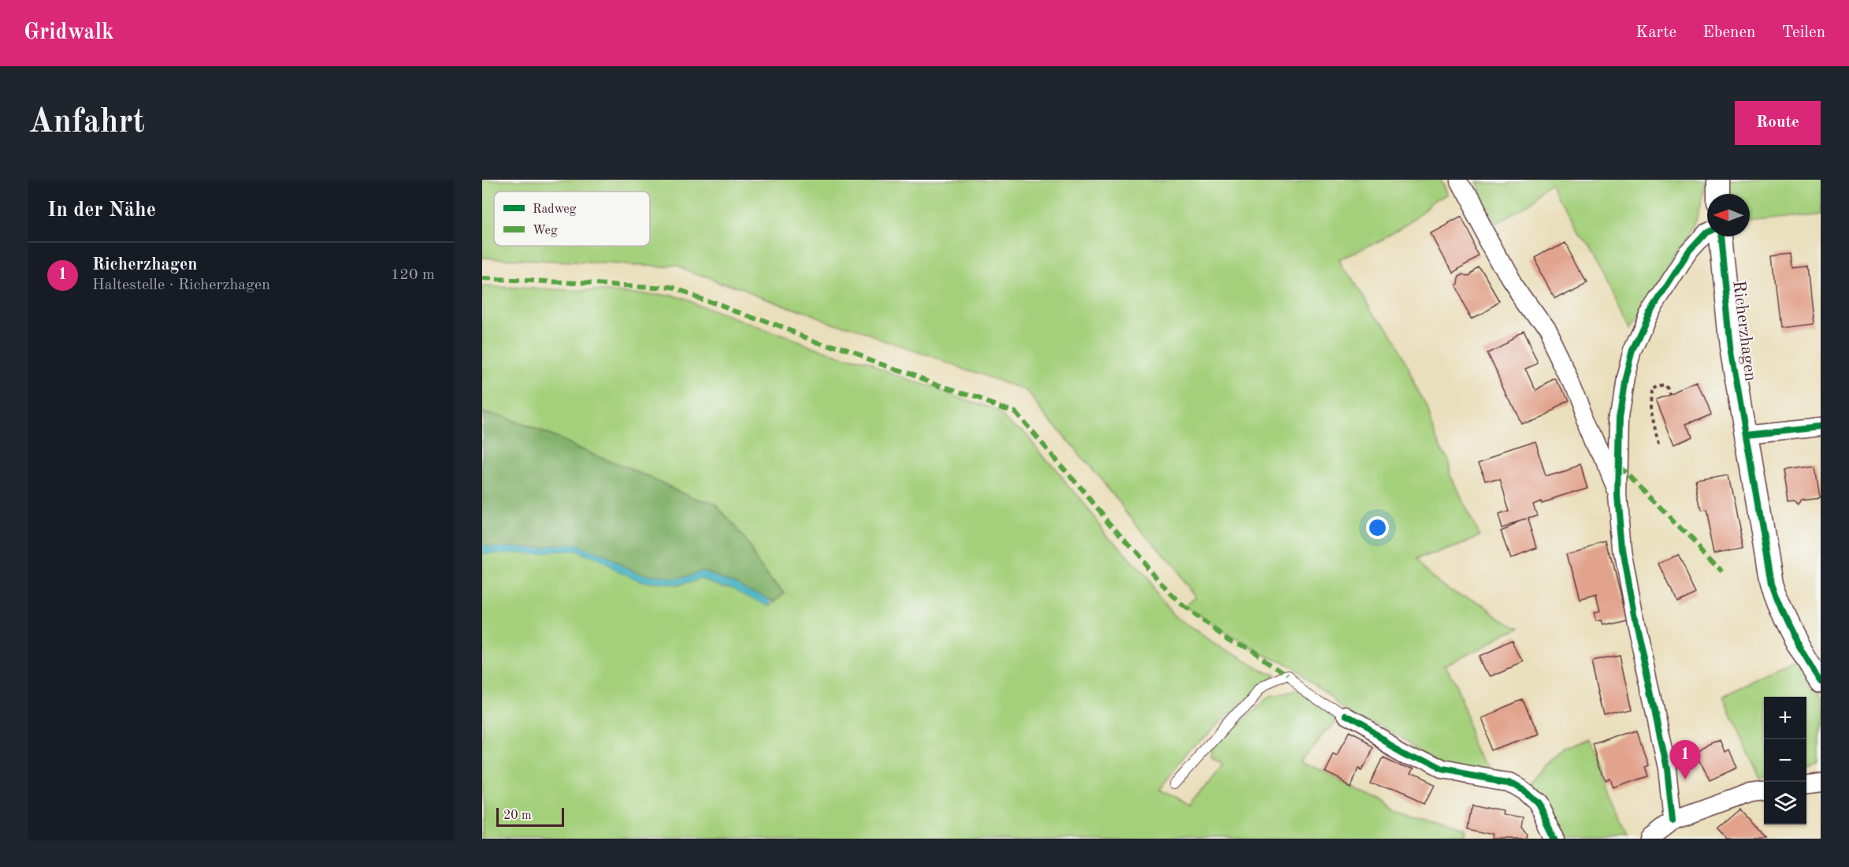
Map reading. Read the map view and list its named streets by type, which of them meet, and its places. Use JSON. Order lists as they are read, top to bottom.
{
  "streets": {
    "street": ["Richerzhagen"]
  },
  "legend": ["Radweg", "Weg"],
  "scale_bar": "20 m",
  "north": "left",
  "page": {
    "header": "Gridwalk",
    "nav": ["Karte", "Ebenen", "Teilen"],
    "buttons": "Route",
    "title": "Anfahrt",
    "heading": "In der Nähe",
    "list": [
      {
        "mark": "1",
        "name": "Richerzhagen",
        "note": "Haltestelle · Richerzhagen",
        "value": "120 m"
      }
    ],
    "map_buttons": ["+", "−"],
    "pins": "1",
    "scale": "20 m"
  }
}
